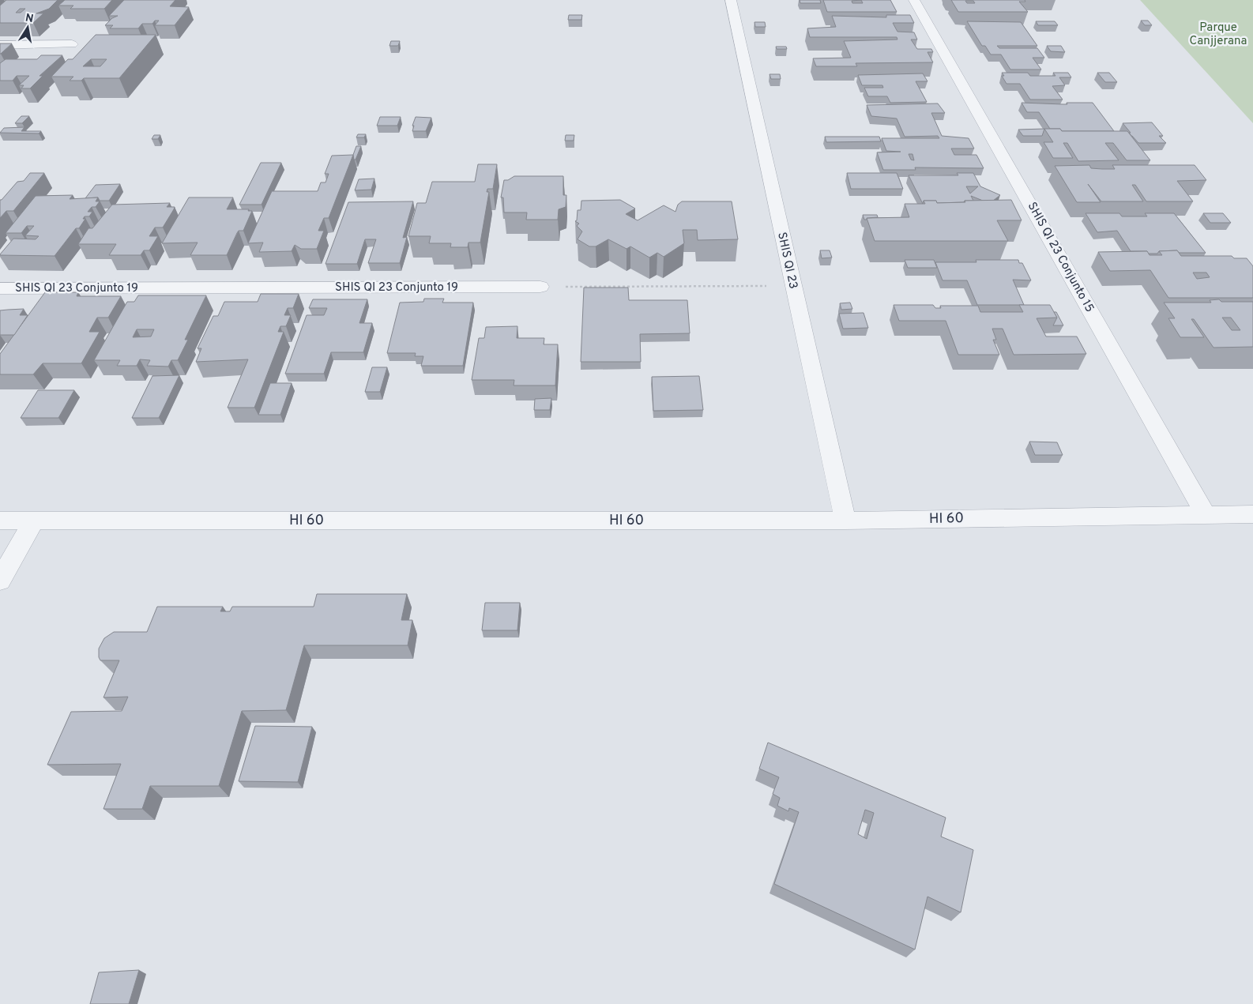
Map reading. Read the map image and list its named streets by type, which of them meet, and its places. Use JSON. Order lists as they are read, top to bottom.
{
  "streets": {
    "street": [
      "SHIS QI 23 Conjunto 15",
      "SHIS QI 23",
      "SHIS QI 23 Conjunto 19",
      "HI 60"
    ]
  },
  "crossings": [
    ["SHIS QI 23 Conjunto 15", "HI 60"],
    ["SHIS QI 23", "HI 60"]
  ],
  "parks": ["Parque Canjjerana"],
  "north": "top"
}
